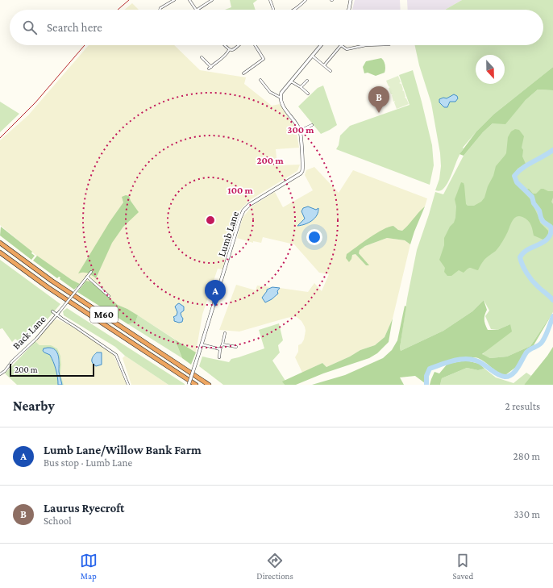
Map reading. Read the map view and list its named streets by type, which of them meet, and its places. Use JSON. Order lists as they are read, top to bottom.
{
  "streets": {
    "highway": ["M60"],
    "street": ["Lumb Lane", "Back Lane"]
  },
  "scale_bar": "200 m",
  "north": "bottom",
  "page": {
    "search": "Search here",
    "pins": ["B", "A"],
    "scale": "200 m",
    "heading": ["Nearby", "2 results"],
    "list": [
      {
        "mark": "A",
        "name": "Lumb Lane/Willow Bank Farm",
        "note": "Bus stop · Lumb Lane",
        "value": "280 m"
      },
      {
        "mark": "B",
        "name": "Laurus Ryecroft",
        "note": "School",
        "value": "330 m"
      }
    ],
    "nav": ["Map", "Directions", "Saved"]
  },
  "rings": ["300 m", "200 m", "100 m"]
}
